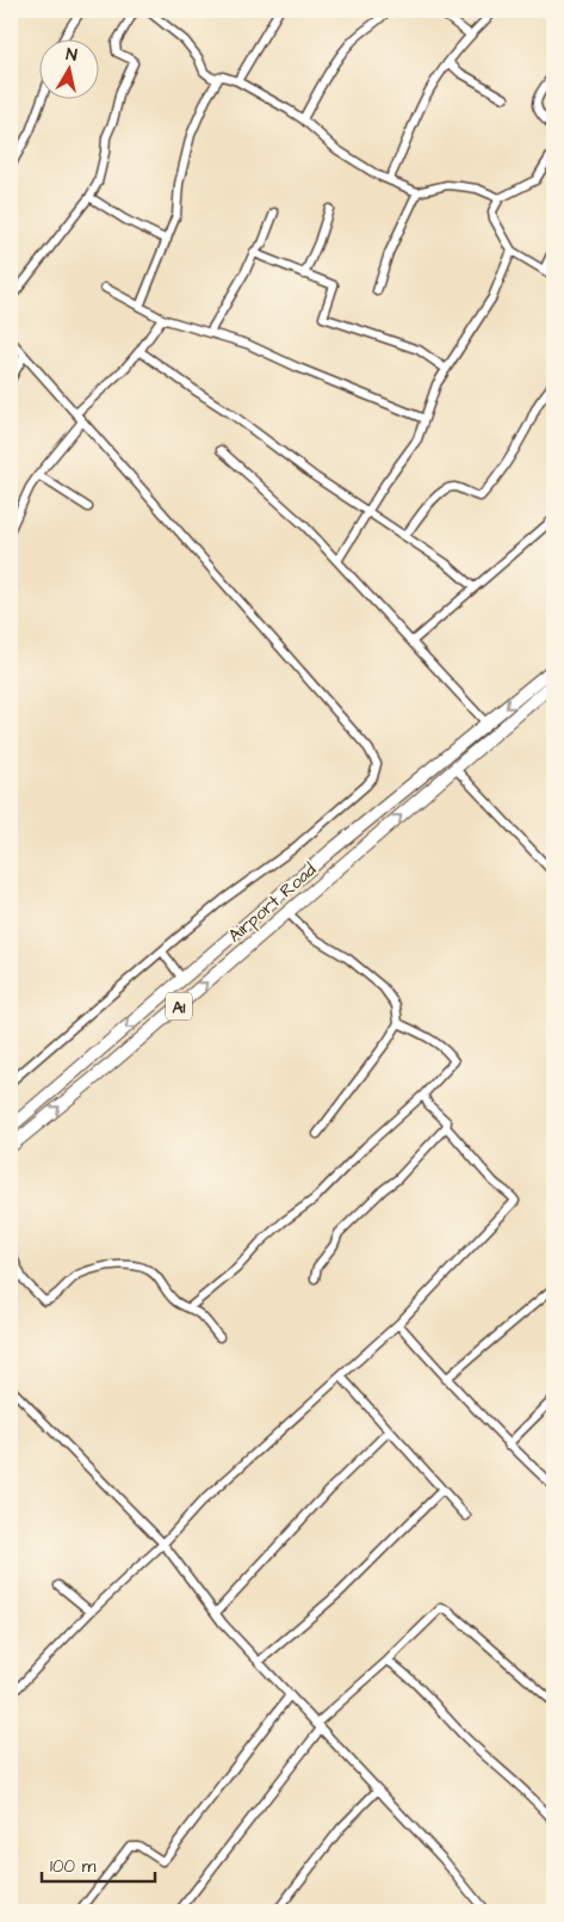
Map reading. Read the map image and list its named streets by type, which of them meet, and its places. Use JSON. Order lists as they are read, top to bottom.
{
  "streets": {
    "highway": ["Airport Road", "A1"]
  },
  "scale_bar": "100 m",
  "north": "top"
}
